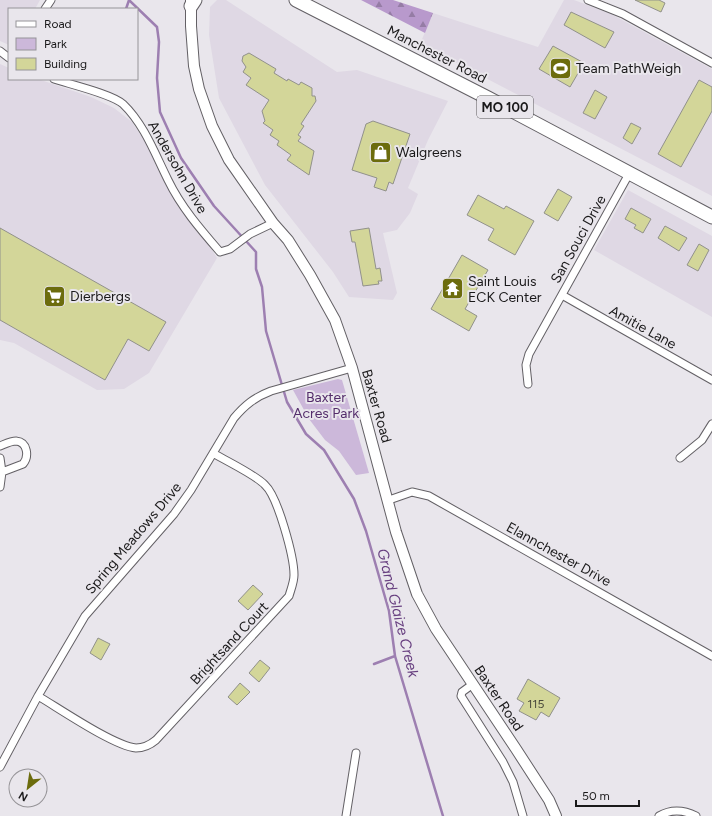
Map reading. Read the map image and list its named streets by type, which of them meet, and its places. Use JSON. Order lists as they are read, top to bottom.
{
  "streets": {
    "highway": ["Manchester Road", "MO 100"],
    "main road": ["Baxter Road"],
    "street": [
      "Andersohn Drive",
      "San Souci Drive",
      "Amitie Lane",
      "Spring Meadows Drive",
      "Elannchester Drive",
      "Brightsand Court"
    ]
  },
  "crossings": [
    ["Manchester Road", "San Souci Drive"],
    ["Andersohn Drive", "Baxter Road"],
    ["San Souci Drive", "Amitie Lane"],
    ["Baxter Road", "Spring Meadows Drive"],
    ["Baxter Road", "Elannchester Drive"],
    ["Spring Meadows Drive", "Brightsand Court"]
  ],
  "water": ["Grand Glaize Creek"],
  "parks": ["Baxter Acres Park"],
  "places": {
    "sports": ["Team PathWeigh"],
    "shop": ["Walgreens"],
    "temple": ["Saint Louis ECK Center"],
    "supermarket": ["Dierbergs"]
  },
  "house_numbers": ["115"],
  "legend": ["Road", "Park", "Building"],
  "scale_bar": "50 m",
  "north": "bottom left"
}
